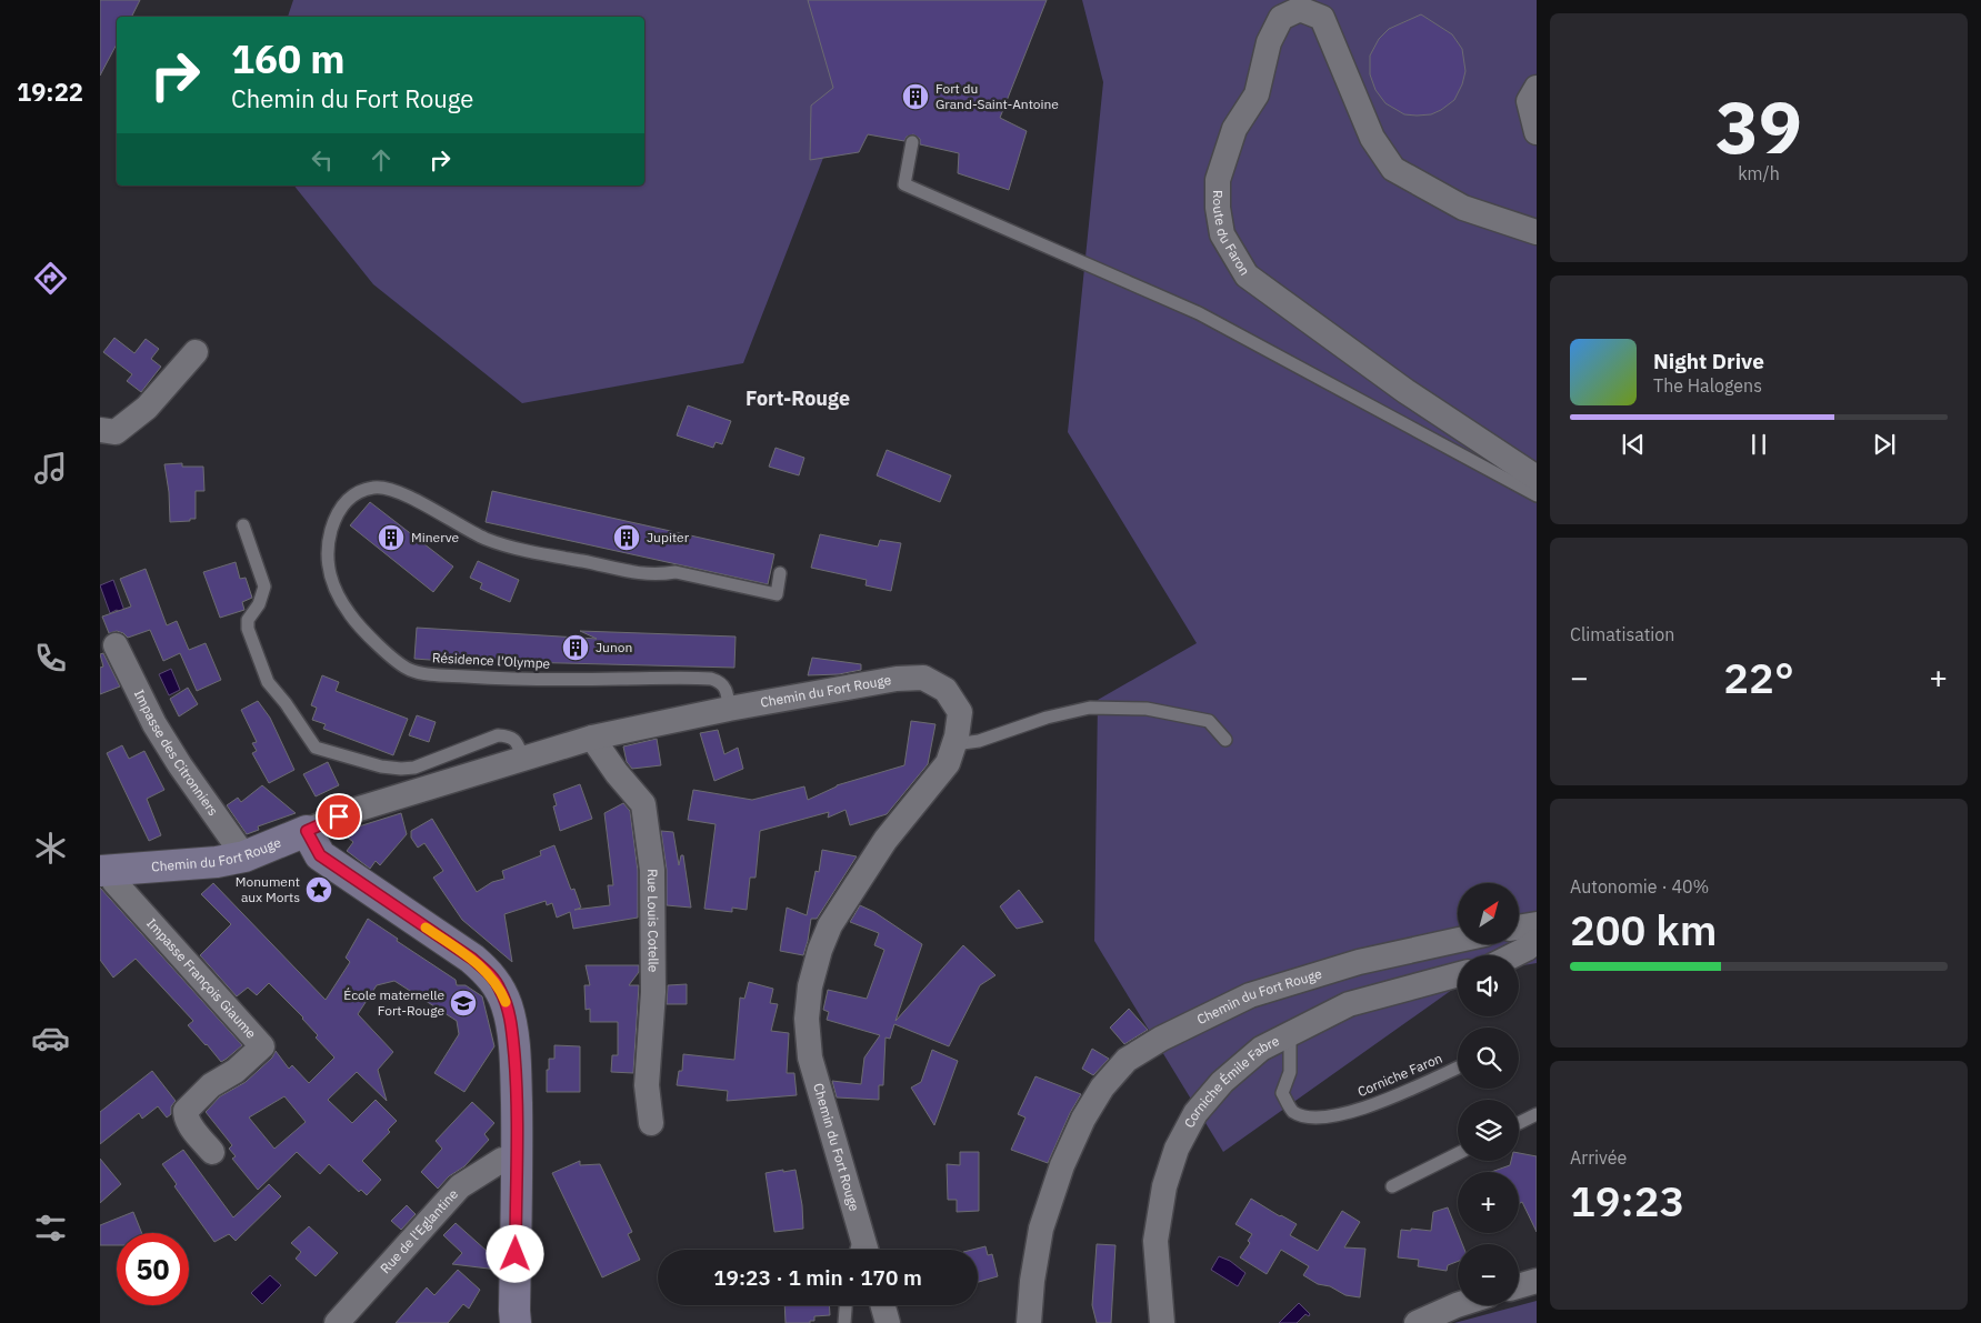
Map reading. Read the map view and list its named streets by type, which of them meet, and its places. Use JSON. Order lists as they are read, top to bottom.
{
  "streets": {
    "main road": ["Chemin du Fort Rouge"],
    "street": [
      "Route du Faron",
      "Impasse des Citronniers",
      "Rue Louis Cotelle",
      "Impasse François Giaume",
      "Corniche Émile Fabre",
      "Rue de l'Eglantine"
    ],
    "lane": ["Résidence l'Olympe", "Corniche Faron"]
  },
  "crossings": [
    ["Résidence l'Olympe", "Chemin du Fort Rouge"],
    ["Chemin du Fort Rouge", "Impasse des Citronniers"],
    ["Chemin du Fort Rouge", "Rue Louis Cotelle"],
    ["Chemin du Fort Rouge", "Impasse François Giaume"],
    ["Corniche Faron", "Corniche Émile Fabre"]
  ],
  "districts": ["Fort-Rouge"],
  "places": {
    "building": [
      "Fort du Grand-Saint-Antoine",
      "Minerve",
      "Jupiter",
      "Junon"
    ],
    "place": ["Monument aux Morts"],
    "school or university": ["École maternelle Fort-Rouge"]
  },
  "north": "top right",
  "page": {
    "tabs": "19:22",
    "tile": [
      ["39", "km/h"],
      "Climatisation",
      ["Autonomie · 40%", "200 km"],
      ["Arrivée", "19:23"]
    ],
    "turn": ["160 m", "Chemin du Fort Rouge"],
    "song": ["Night Drive", "The Halogens"],
    "heat": ["−", "22°", "+"],
    "map_buttons": ["+", "−"],
    "limit": "50",
    "trip": "19:23 · 1 min · 170 m"
  }
}
